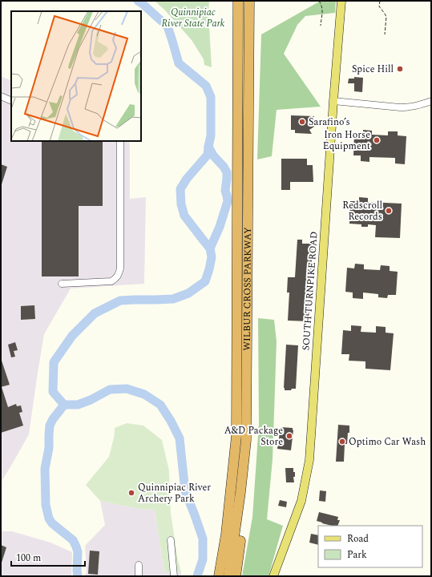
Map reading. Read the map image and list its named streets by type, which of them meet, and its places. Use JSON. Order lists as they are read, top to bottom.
{
  "streets": {
    "highway": ["WILBUR CROSS PARKWAY"],
    "main road": ["SOUTH TURNPIKE ROAD"]
  },
  "parks": ["Quinnipiac River State Park"],
  "places": [
    "Spice Hill",
    "Sarafino’s",
    "Iron Horse Equipment",
    "Redscroll Records",
    "A&D Package Store",
    "Optimo Car Wash",
    "Quinnipiac River Archery Park"
  ],
  "legend": ["Road", "Park"],
  "scale_bar": "100 m"
}
